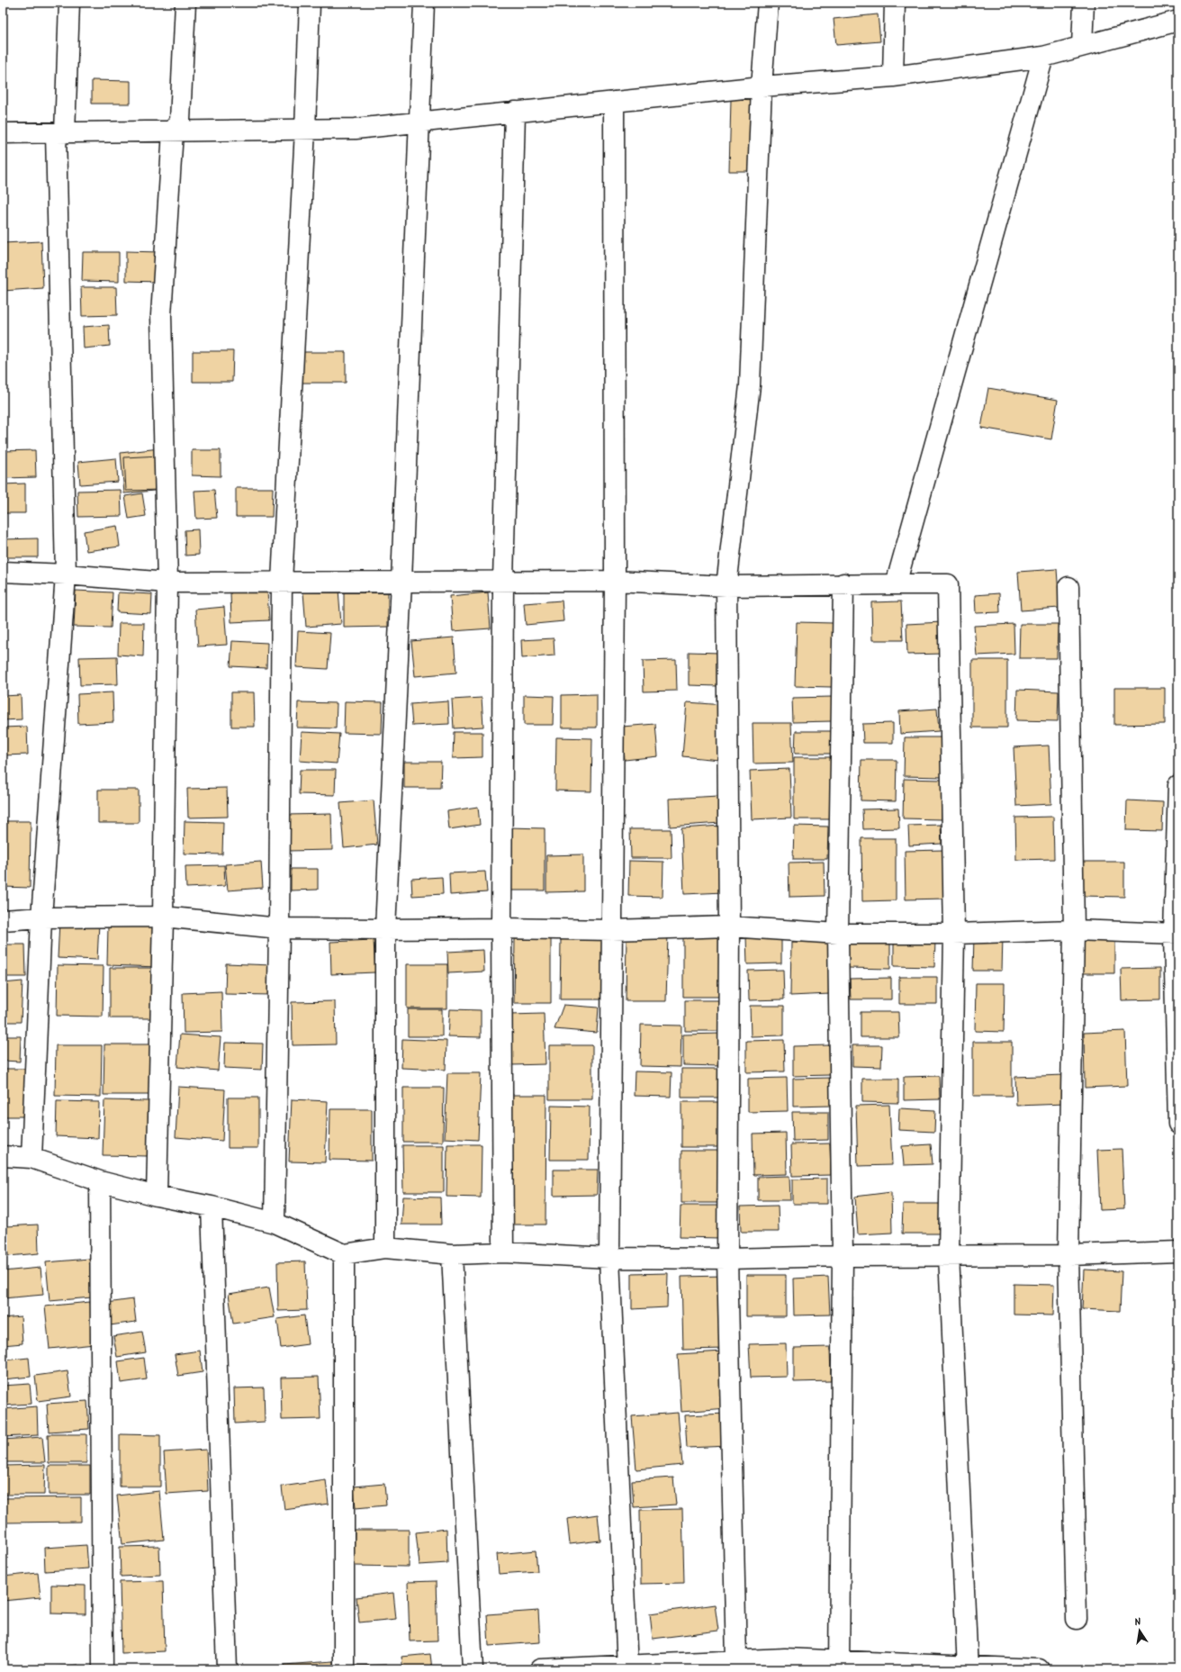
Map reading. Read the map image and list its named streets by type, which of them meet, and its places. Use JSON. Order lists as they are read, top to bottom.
{
  "north": "top"
}
